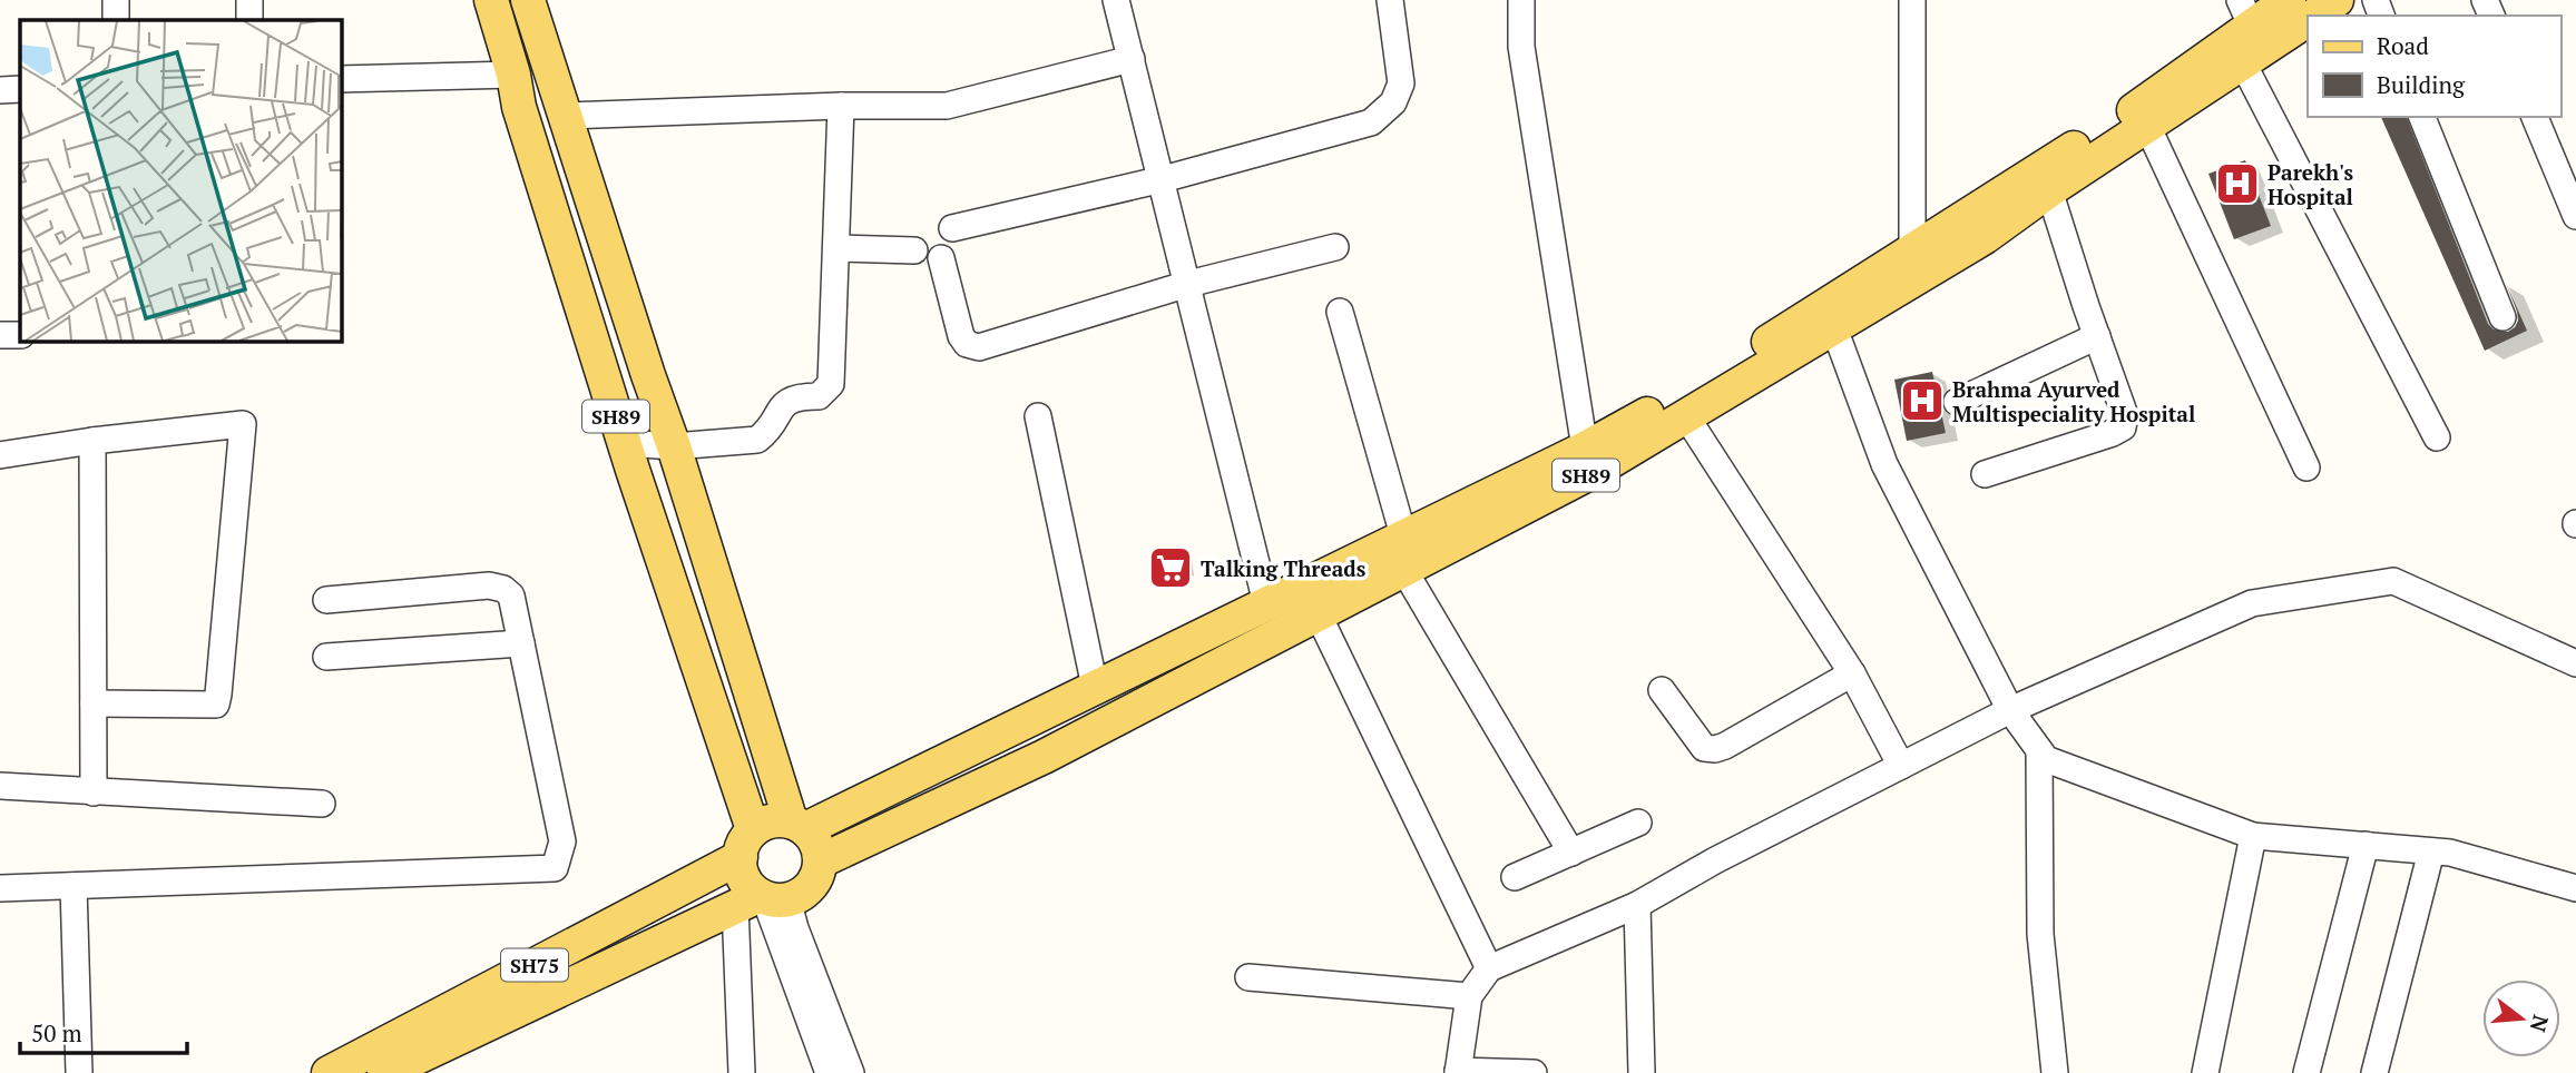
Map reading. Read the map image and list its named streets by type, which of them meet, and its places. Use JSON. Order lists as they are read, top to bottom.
{
  "streets": {
    "main road": ["SH89", "SH75"]
  },
  "crossings": [
    ["SH89", "SH75"]
  ],
  "places": {
    "hospital": ["Parekh's Hospital", "Brahma Ayurved Multispeciality Hospital"],
    "supermarket": ["Talking Threads"]
  },
  "legend": ["Road", "Building"],
  "scale_bar": "50 m",
  "north": "right"
}
